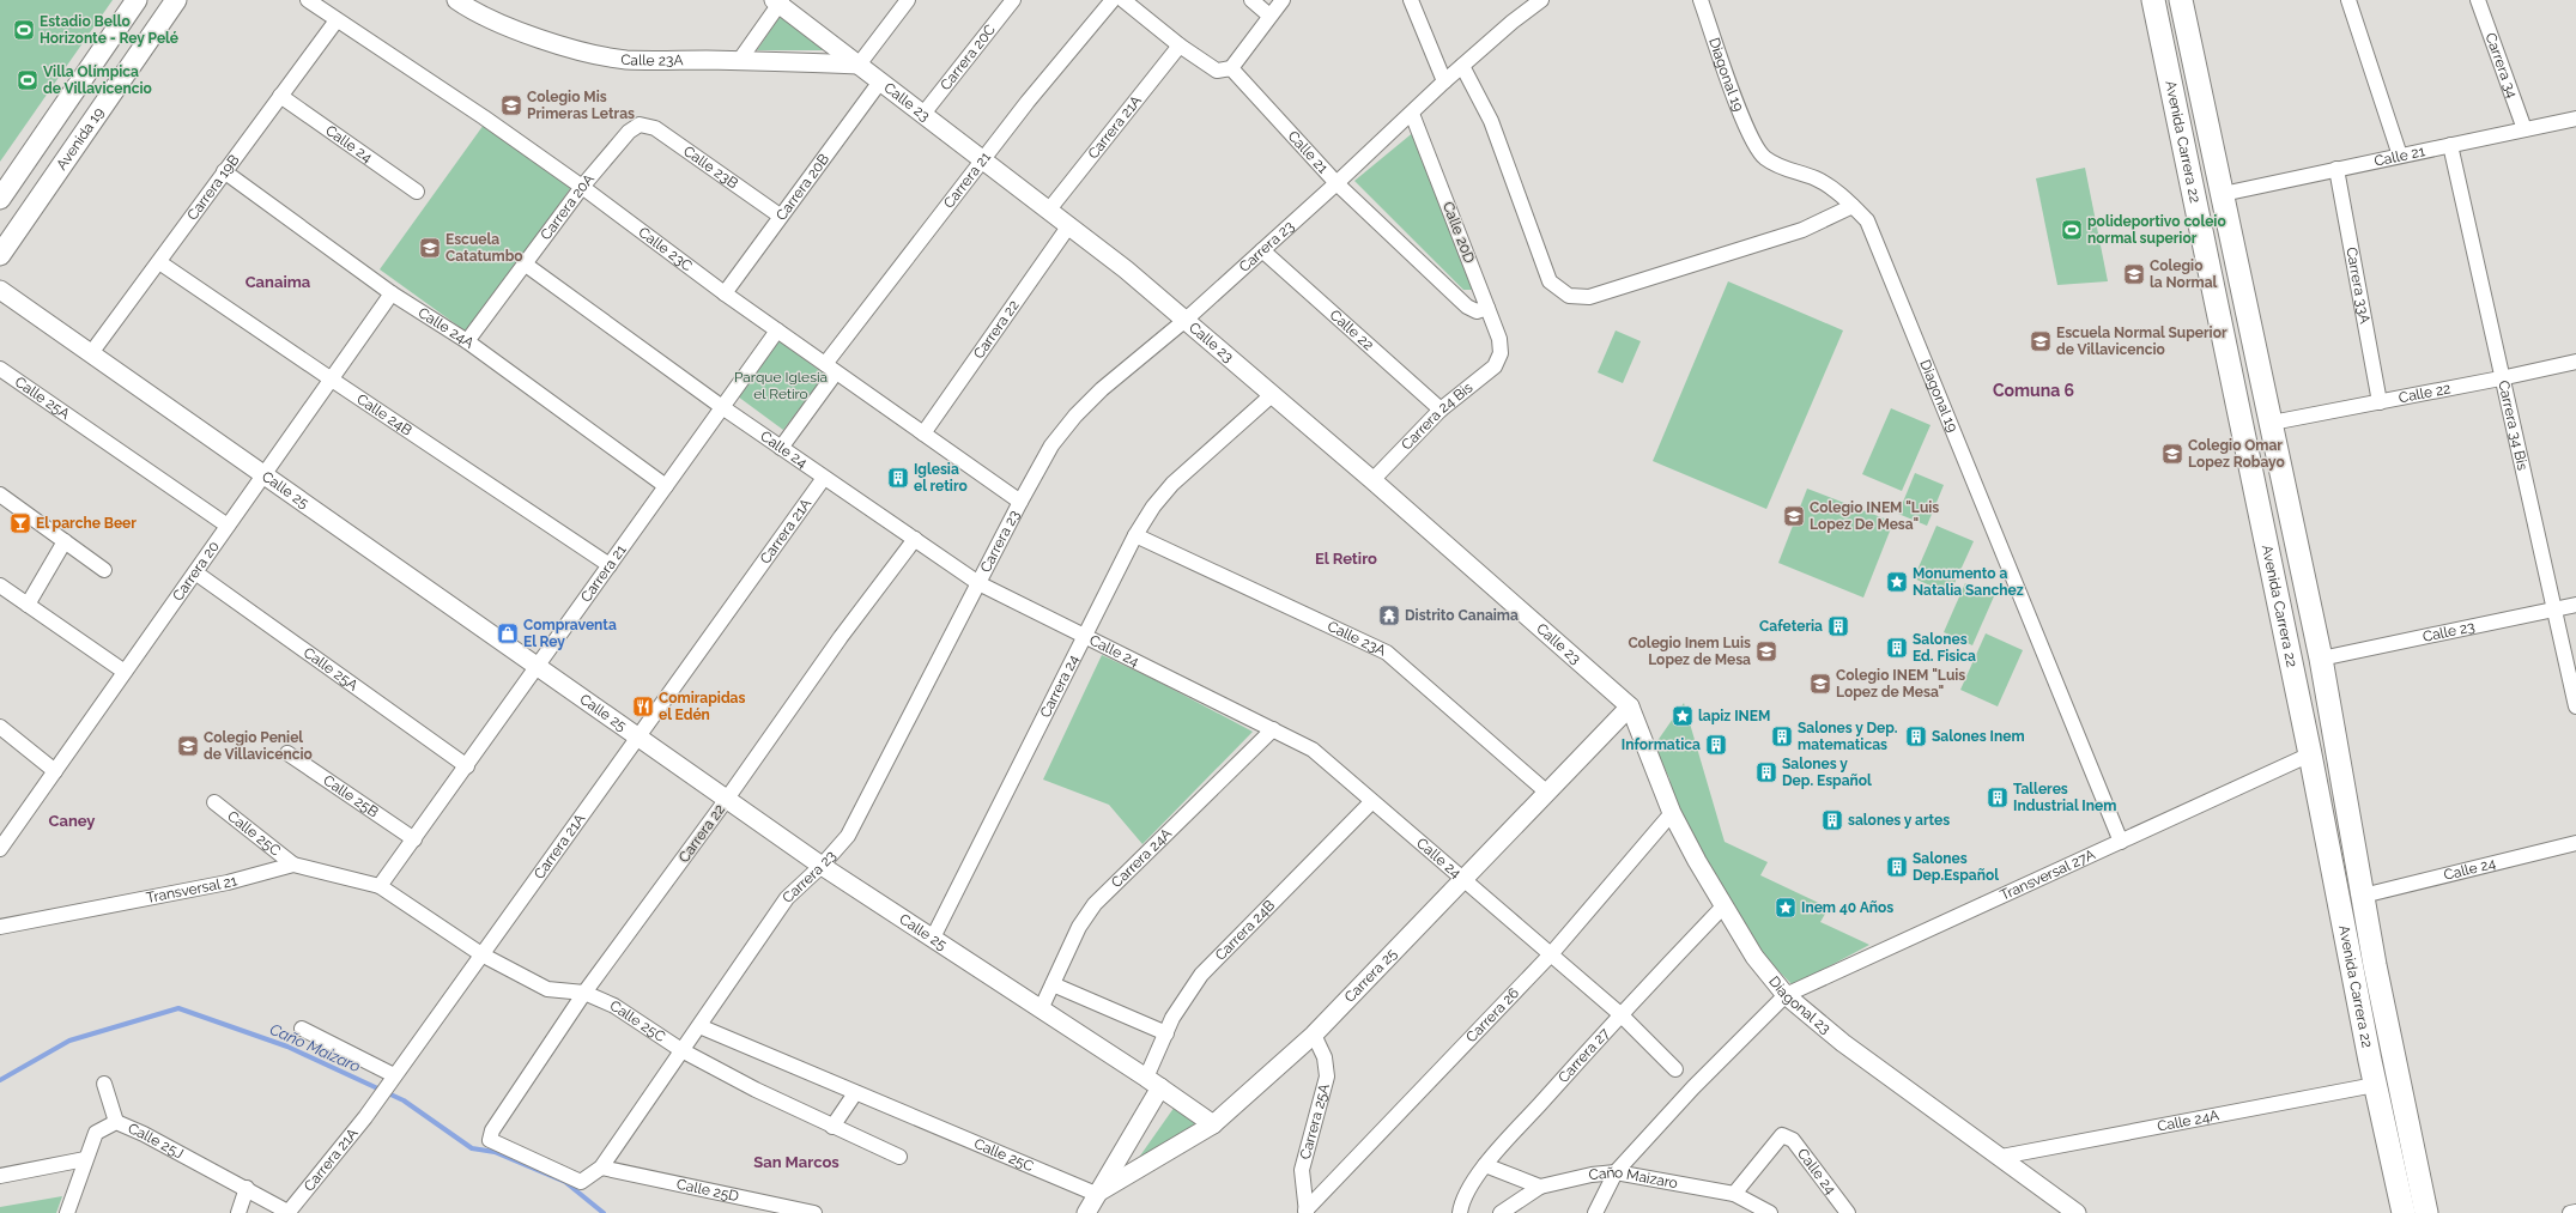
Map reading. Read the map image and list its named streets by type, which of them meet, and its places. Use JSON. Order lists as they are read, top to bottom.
{
  "streets": {
    "main road": ["Avenida 19", "Avenida Carrera 22"],
    "street": [
      "Carrera 20C",
      "Calle 23A",
      "Carrera 34",
      "Diagonal 19",
      "Calle 23",
      "Carrera 21A",
      "Calle 24",
      "Calle 21",
      "Calle 23B",
      "Carrera 21",
      "Carrera 19B",
      "Carrera 20B",
      "Carrera 20A",
      "Calle 20D",
      "Carrera 23",
      "Calle 23C",
      "Carrera 33A",
      "Calle 24A",
      "Carrera 22",
      "Calle 22",
      "Calle 25A",
      "Calle 24B",
      "Carrera 24 Bis",
      "Carrera 34 Bis",
      "Calle 25",
      "Carrera 20",
      "Carrera 24",
      "Calle 25B",
      "Calle 25C",
      "Carrera 24A",
      "Transversal 27A",
      "Transversal 21",
      "Carrera 24B",
      "Carrera 25",
      "Diagonal 23",
      "Carrera 26",
      "Carrera 27",
      "Carrera 25A",
      "Calle 25J",
      "Caño Maizaro",
      "Calle 25D"
    ]
  },
  "crossings": [
    ["Carrera 20C", "Calle 23"],
    ["Calle 23A", "Calle 23"],
    ["Calle 23A", "Carrera 24"],
    ["Calle 23A", "Carrera 25"],
    ["Carrera 34", "Calle 21"],
    ["Diagonal 19", "Transversal 27A"],
    ["Calle 23", "Carrera 21A"],
    ["Calle 23", "Avenida Carrera 22"],
    ["Calle 23", "Carrera 21"],
    ["Calle 23", "Carrera 20B"],
    ["Calle 23", "Carrera 23"],
    ["Calle 23", "Carrera 22"],
    ["Calle 23", "Carrera 24 Bis"],
    ["Calle 23", "Carrera 34 Bis"],
    ["Calle 23", "Carrera 24"],
    ["Calle 23", "Carrera 25"],
    ["Calle 23", "Diagonal 23"],
    ["Carrera 21A", "Calle 24"],
    ["Carrera 21A", "Calle 25"],
    ["Carrera 21A", "Calle 25C"],
    ["Carrera 21A", "Calle 25J"],
    ["Avenida Carrera 22", "Calle 24"],
    ["Avenida Carrera 22", "Calle 21"],
    ["Avenida Carrera 22", "Calle 24A"],
    ["Avenida Carrera 22", "Calle 22"],
    ["Avenida Carrera 22", "Transversal 27A"],
    ["Calle 24", "Carrera 21"],
    ["Calle 24", "Carrera 19B"],
    ["Calle 24", "Carrera 20A"],
    ["Calle 24", "Carrera 23"],
    ["Calle 24", "Carrera 22"],
    ["Calle 24", "Carrera 24"],
    ["Calle 24", "Carrera 24A"],
    ["Calle 24", "Carrera 24B"],
    ["Calle 24", "Carrera 25"],
    ["Calle 24", "Carrera 26"],
    ["Calle 24", "Carrera 27"],
    ["Calle 24", "Caño Maizaro"],
    ["Calle 21", "Calle 20D"],
    ["Calle 21", "Carrera 23"],
    ["Calle 21", "Carrera 33A"],
    ["Calle 21", "Carrera 34 Bis"],
    ["Calle 23B", "Carrera 20B"],
    ["Calle 23B", "Carrera 20A"],
    ["Carrera 21", "Calle 23C"],
    ["Carrera 21", "Calle 24A"],
    ["Carrera 21", "Calle 25A"],
    ["Carrera 21", "Calle 24B"],
    ["Carrera 21", "Calle 25"],
    ["Carrera 21", "Calle 25B"],
    ["Carrera 21", "Calle 25C"],
    ["Carrera 21", "Transversal 21"],
    ["Carrera 19B", "Calle 23C"],
    ["Carrera 19B", "Calle 24A"],
    ["Carrera 19B", "Calle 24B"],
    ["Carrera 19B", "Calle 25"],
    ["Carrera 20B", "Calle 23C"],
    ["Carrera 20A", "Calle 23C"],
    ["Carrera 20A", "Calle 24A"],
    ["Calle 20D", "Carrera 23"],
    ["Calle 20D", "Carrera 24 Bis"],
    ["Carrera 23", "Calle 23C"],
    ["Carrera 23", "Carrera 22"],
    ["Carrera 23", "Calle 22"],
    ["Carrera 23", "Calle 25"],
    ["Carrera 23", "Calle 25C"],
    ["Carrera 23", "Calle 25D"],
    ["Calle 23C", "Carrera 22"],
    ["Carrera 33A", "Calle 22"],
    ["Calle 24A", "Carrera 20"],
    ["Calle 24A", "Diagonal 23"],
    ["Carrera 22", "Calle 25"],
    ["Carrera 22", "Calle 25C"],
    ["Calle 22", "Carrera 24 Bis"],
    ["Calle 22", "Carrera 34 Bis"],
    ["Calle 25A", "Carrera 20"],
    ["Calle 24B", "Carrera 20"],
    ["Calle 25", "Carrera 20"],
    ["Calle 25", "Carrera 24"],
    ["Calle 25", "Carrera 24A"],
    ["Calle 25", "Carrera 24B"],
    ["Calle 25", "Carrera 25"],
    ["Calle 25C", "Transversal 21"],
    ["Calle 25C", "Carrera 24B"],
    ["Calle 25C", "Carrera 25"],
    ["Transversal 27A", "Diagonal 23"],
    ["Carrera 24B", "Carrera 25"],
    ["Carrera 25", "Diagonal 23"],
    ["Carrera 25", "Carrera 25A"],
    ["Diagonal 23", "Carrera 26"],
    ["Diagonal 23", "Carrera 27"],
    ["Carrera 26", "Carrera 25A"]
  ],
  "districts": [
    "Canaima",
    "Comuna 6",
    "El Retiro",
    "Caney",
    "San Marcos"
  ],
  "water": ["Caño Maizaro"],
  "parks": ["Parque Iglesia el Retiro"],
  "places": {
    "sports": ["Estadio Bello Horizonte - Rey Pelé", "Villa Olímpica de Villavicencio", "polideportivo coleio normal superior"],
    "school or university": [
      "Colegio Mis Primeras Letras",
      "Escuela Catatumbo",
      "Colegio la Normal",
      "Escuela Normal Superior de Villavicencio",
      "Colegio Omar Lopez Robayo",
      "Colegio INEM \"Luis Lopez De Mesa\"",
      "Colegio Inem Luis Lopez de Mesa",
      "Colegio INEM \"Luis Lopez de Mesa\"",
      "Colegio Peniel de Villavicencio"
    ],
    "building": [
      "Iglesia el retiro",
      "Cafeteria",
      "Salones Ed. Fisica",
      "Salones y Dep. matematicas",
      "Salones Inem",
      "Informatica",
      "Salones y Dep. Español",
      "Talleres Industrial Inem",
      "salones y artes",
      "Salones Dep.Español"
    ],
    "bar": ["El parche Beer"],
    "place": ["Monumento a Natalia Sanchez", "lapiz INEM", "Inem 40 Años"],
    "temple": ["Distrito Canaima"],
    "shop": ["Compraventa El Rey"],
    "restaurant": ["Comirapidas el Edén"]
  }
}
